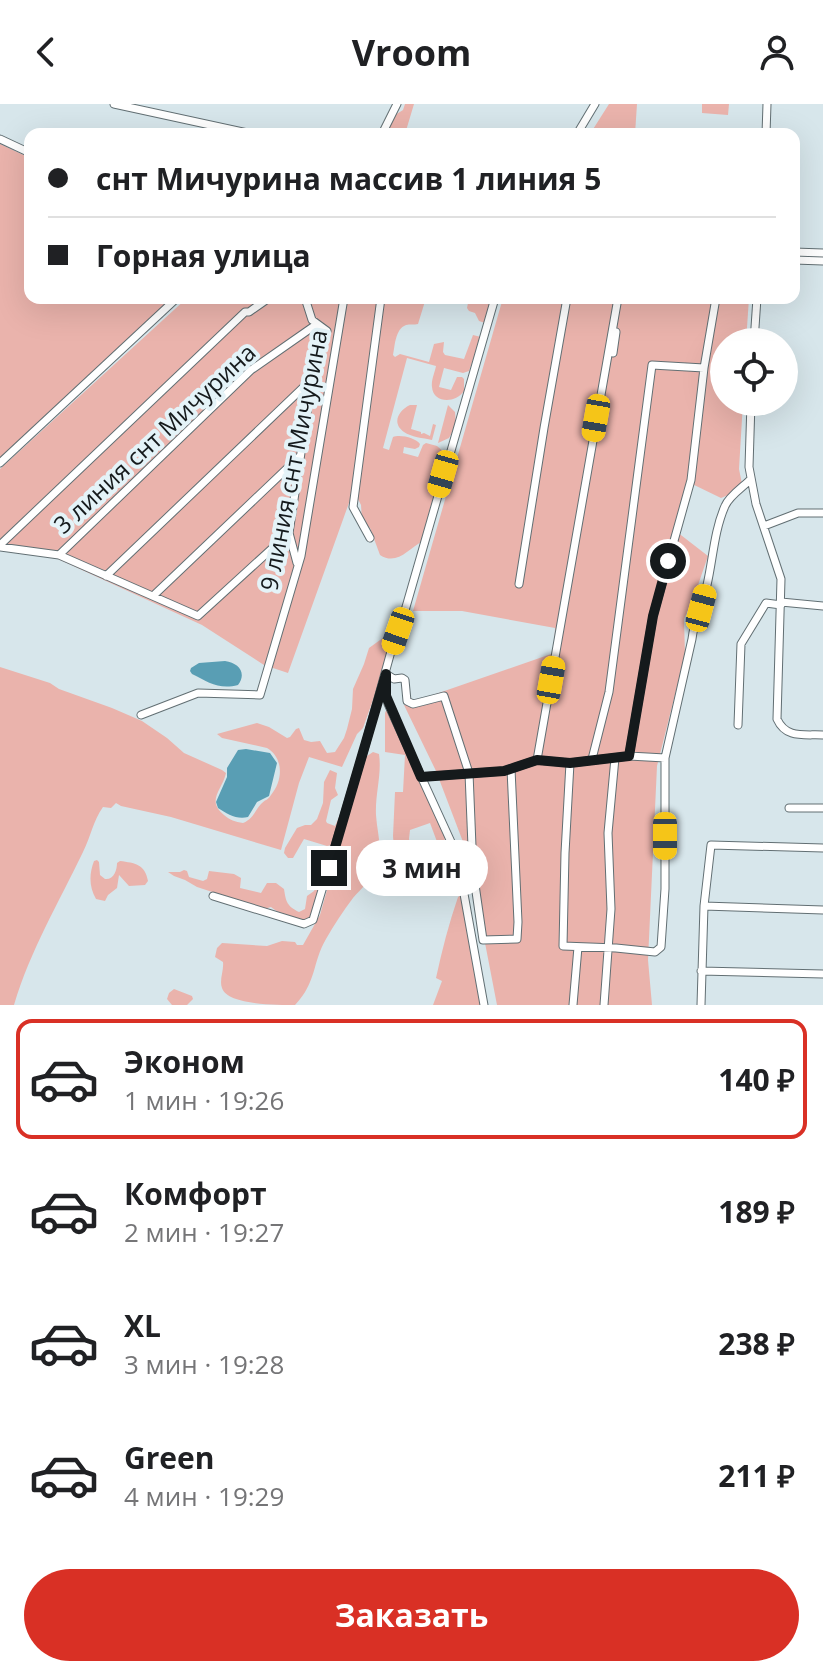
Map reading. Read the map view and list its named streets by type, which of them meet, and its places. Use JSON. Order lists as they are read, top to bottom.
{
  "streets": {
    "street": ["3 линия снт Мичурина", "9 линия снт Мичурина"]
  },
  "page": {
    "header": "Vroom",
    "banner": ["снт Мичурина массив 1 линия 5", "Горная улица"],
    "bubble": "3 мин",
    "list": [
      {
        "name": "Эконом",
        "note": "1 мин · 19:26",
        "value": "140 ₽"
      },
      {
        "name": "Комфорт",
        "note": "2 мин · 19:27",
        "value": "189 ₽"
      },
      {
        "name": "XL",
        "note": "3 мин · 19:28",
        "value": "238 ₽"
      },
      {
        "name": "Green",
        "note": "4 мин · 19:29",
        "value": "211 ₽"
      }
    ],
    "buttons": "Заказать"
  }
}
